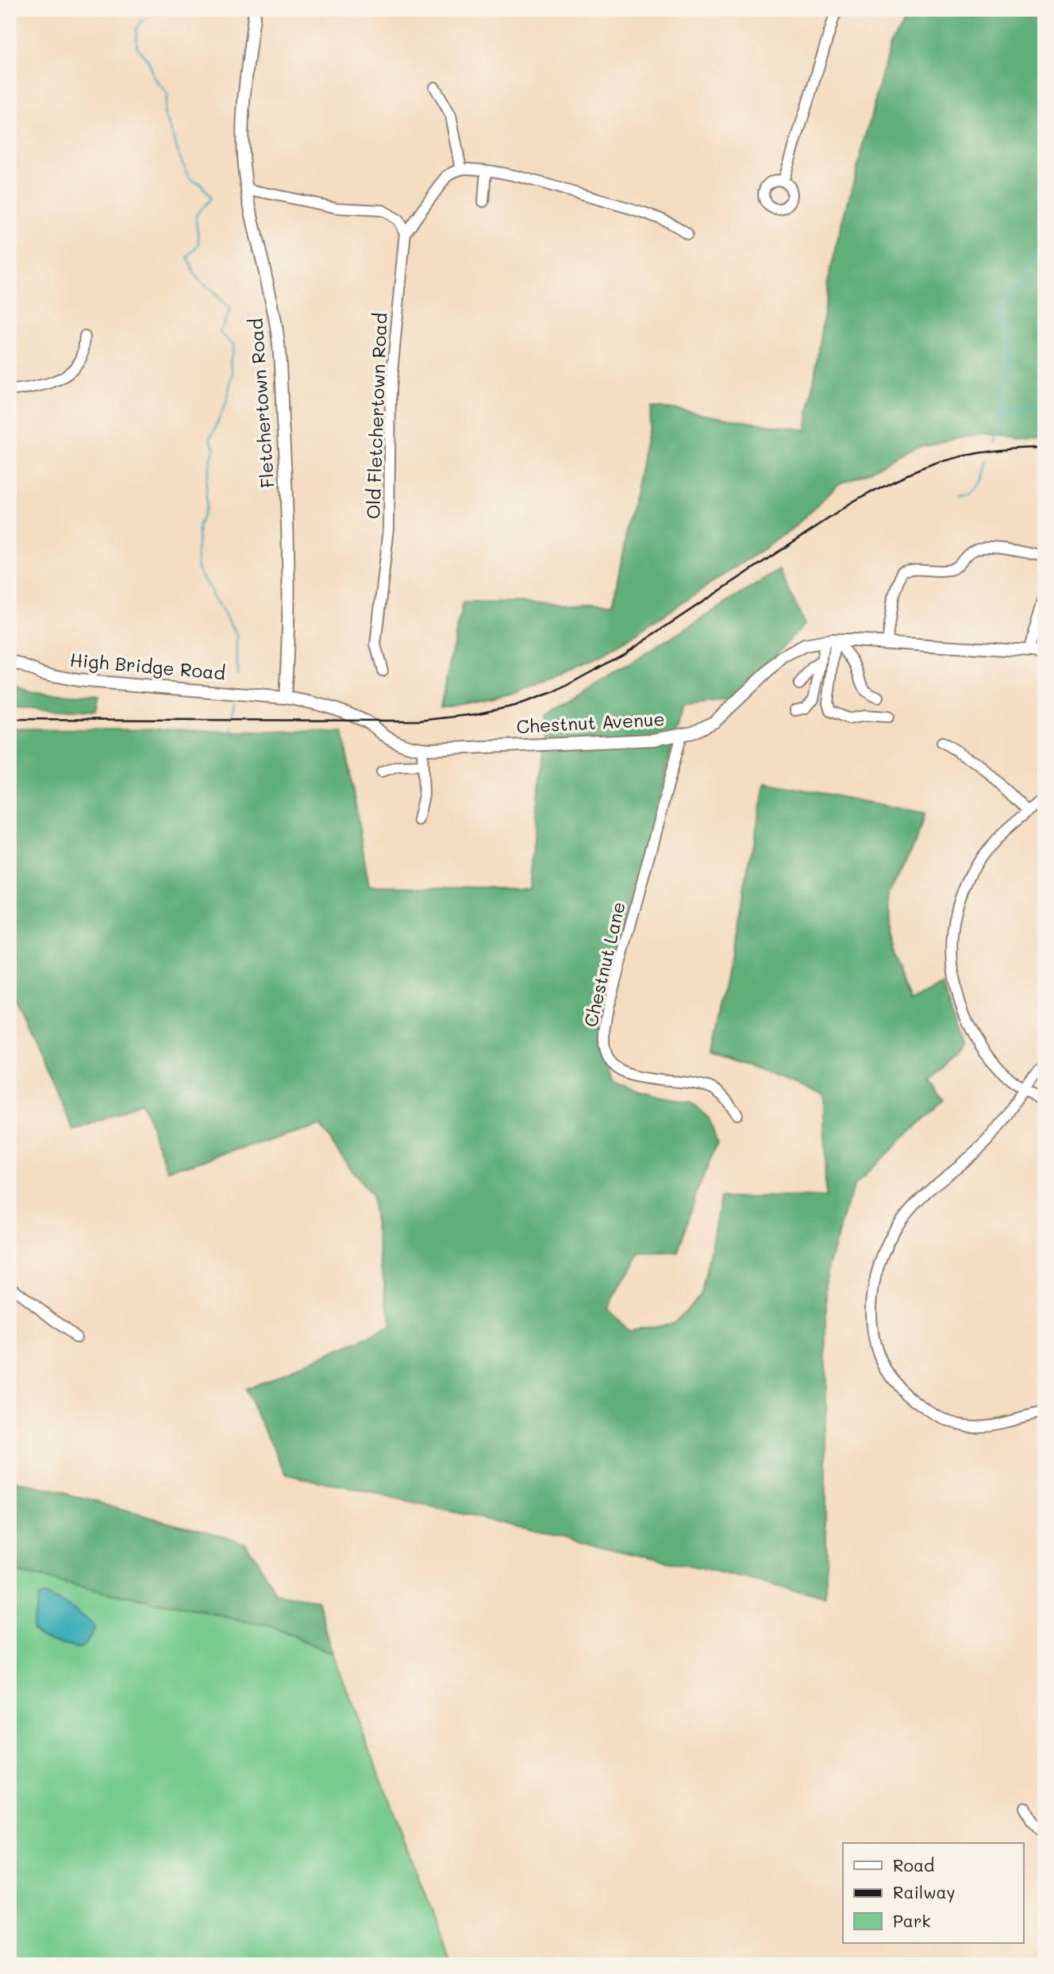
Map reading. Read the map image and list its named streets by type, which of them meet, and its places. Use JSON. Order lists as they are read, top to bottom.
{
  "streets": {
    "street": [
      "Fletchertown Road",
      "Old Fletchertown Road",
      "High Bridge Road",
      "Chestnut Avenue",
      "Chestnut Lane"
    ]
  },
  "crossings": [
    ["Fletchertown Road", "High Bridge Road"],
    ["Fletchertown Road", "Chestnut Avenue"],
    ["High Bridge Road", "Chestnut Avenue"],
    ["Chestnut Avenue", "Chestnut Lane"]
  ],
  "legend": ["Road", "Railway", "Park"]
}
